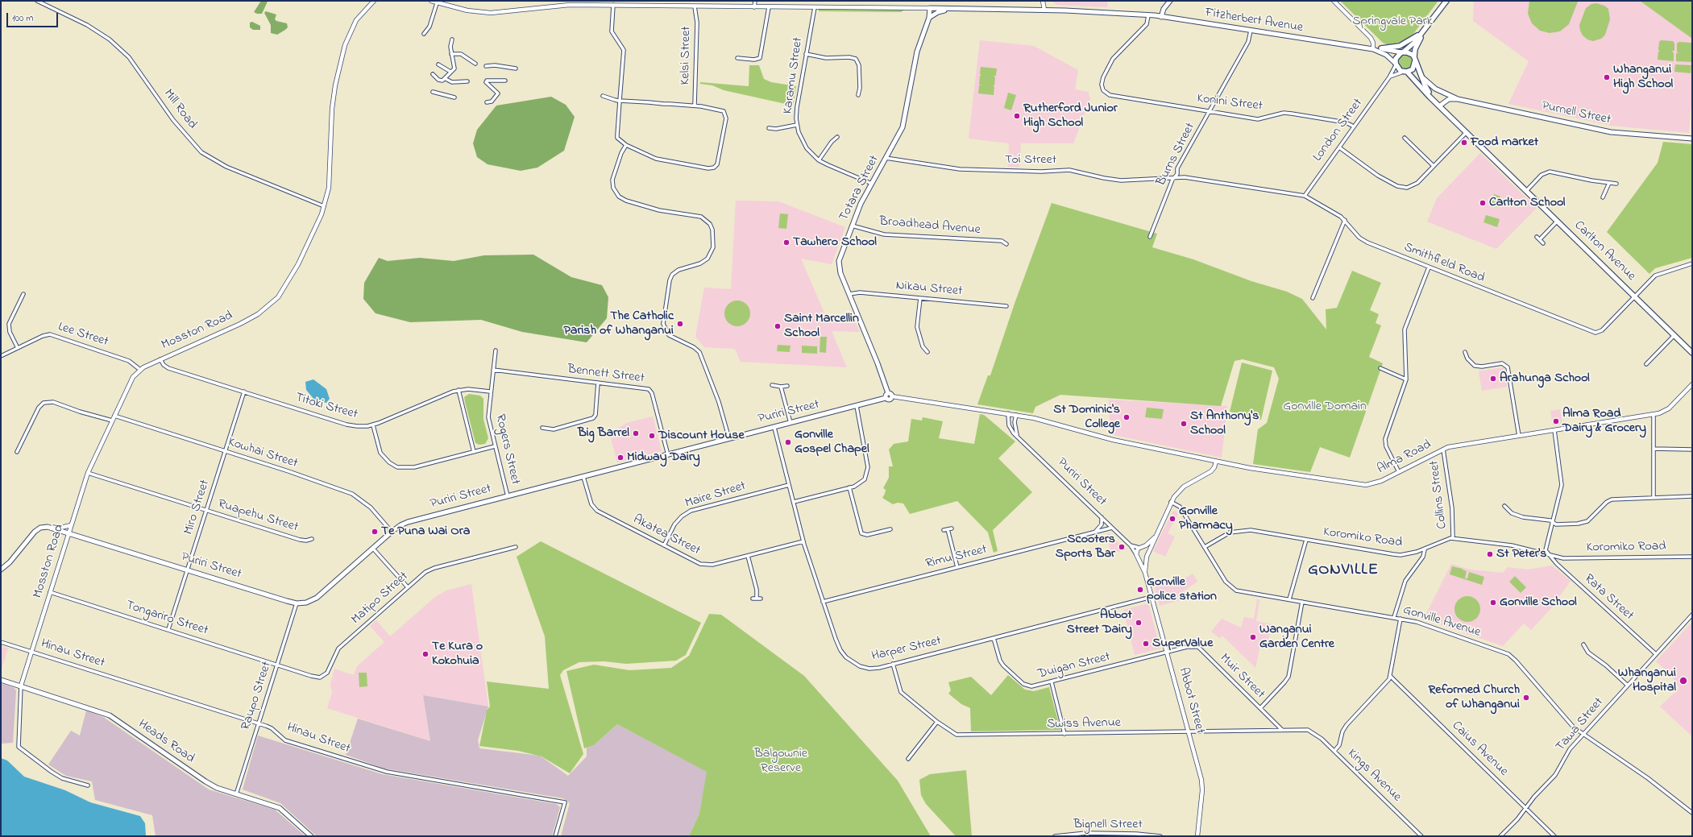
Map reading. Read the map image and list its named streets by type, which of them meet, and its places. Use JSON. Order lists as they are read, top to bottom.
{
  "streets": {
    "highway": ["Carlton Avenue"],
    "main road": [
      "Fitzherbert Avenue",
      "Purnell Street",
      "Totara Street",
      "Puriri Street",
      "Heads Road"
    ],
    "street": [
      "Kelsi Street",
      "Karamu Street",
      "Konini Street",
      "Mill Road",
      "London Street",
      "Burns Street",
      "Toi Street",
      "Broadhead Avenue",
      "Smithfield Road",
      "Nikau Street",
      "Mosston Road",
      "Lee Street",
      "Bennett Street",
      "Titoki Street",
      "Rogers Street",
      "Kowhai Street",
      "Alma Road",
      "Collins Street",
      "Maire Street",
      "Miro Street",
      "Ruapehu Street",
      "Akatea Street",
      "Koromiko Road",
      "Rimu Street",
      "Rata Street",
      "Matipo Street",
      "Tongariro Street",
      "Gonville Avenue",
      "Harper Street",
      "Hinau Street",
      "Duigan Street",
      "Muir Street",
      "Raupo Street",
      "Abbot Street",
      "Swiss Avenue",
      "Tawa Street",
      "Caius Avenue",
      "Kings Avenue",
      "Bignell Street"
    ]
  },
  "crossings": [
    ["Fitzherbert Avenue", "Kelsi Street"],
    ["Fitzherbert Avenue", "Karamu Street"],
    ["Fitzherbert Avenue", "Konini Street"],
    ["Fitzherbert Avenue", "London Street"],
    ["Fitzherbert Avenue", "Burns Street"],
    ["Fitzherbert Avenue", "Totara Street"],
    ["Fitzherbert Avenue", "Carlton Avenue"],
    ["Karamu Street", "Totara Street"],
    ["Konini Street", "London Street"],
    ["Konini Street", "Burns Street"],
    ["Mill Road", "Mosston Road"],
    ["Purnell Street", "Carlton Avenue"],
    ["London Street", "Carlton Avenue"],
    ["London Street", "Smithfield Road"],
    ["Burns Street", "Toi Street"],
    ["Burns Street", "Smithfield Road"],
    ["Toi Street", "Totara Street"],
    ["Toi Street", "Smithfield Road"],
    ["Totara Street", "Broadhead Avenue"],
    ["Totara Street", "Nikau Street"],
    ["Totara Street", "Puriri Street"],
    ["Carlton Avenue", "Smithfield Road"],
    ["Mosston Road", "Lee Street"],
    ["Mosston Road", "Titoki Street"],
    ["Mosston Road", "Puriri Street"],
    ["Mosston Road", "Kowhai Street"],
    ["Mosston Road", "Ruapehu Street"],
    ["Mosston Road", "Tongariro Street"],
    ["Mosston Road", "Hinau Street"],
    ["Mosston Road", "Heads Road"],
    ["Bennett Street", "Puriri Street"],
    ["Bennett Street", "Rogers Street"],
    ["Titoki Street", "Rogers Street"],
    ["Titoki Street", "Miro Street"],
    ["Puriri Street", "Rogers Street"],
    ["Puriri Street", "Kowhai Street"],
    ["Puriri Street", "Miro Street"],
    ["Puriri Street", "Akatea Street"],
    ["Puriri Street", "Rimu Street"],
    ["Puriri Street", "Harper Street"],
    ["Puriri Street", "Raupo Street"],
    ["Puriri Street", "Abbot Street"],
    ["Kowhai Street", "Miro Street"],
    ["Alma Road", "Collins Street"],
    ["Collins Street", "Koromiko Road"],
    ["Maire Street", "Akatea Street"],
    ["Maire Street", "Harper Street"],
    ["Miro Street", "Ruapehu Street"],
    ["Miro Street", "Tongariro Street"],
    ["Akatea Street", "Harper Street"],
    ["Koromiko Road", "Rata Street"],
    ["Koromiko Road", "Gonville Avenue"],
    ["Rimu Street", "Harper Street"],
    ["Rata Street", "Tawa Street"],
    ["Matipo Street", "Tongariro Street"],
    ["Matipo Street", "Raupo Street"],
    ["Tongariro Street", "Raupo Street"],
    ["Gonville Avenue", "Tawa Street"],
    ["Harper Street", "Duigan Street"],
    ["Harper Street", "Abbot Street"],
    ["Harper Street", "Swiss Avenue"],
    ["Hinau Street", "Raupo Street"],
    ["Duigan Street", "Muir Street"],
    ["Duigan Street", "Abbot Street"],
    ["Muir Street", "Abbot Street"],
    ["Muir Street", "Swiss Avenue"],
    ["Raupo Street", "Heads Road"],
    ["Abbot Street", "Swiss Avenue"],
    ["Swiss Avenue", "Kings Avenue"],
    ["Tawa Street", "Caius Avenue"]
  ],
  "districts": ["GONVILLE"],
  "parks": ["Springvale Park", "Gonville Domain", "Balgownie Reserve"],
  "places": [
    "Whanganui High School",
    "Rutherford Junior High School",
    "Food market",
    "Carlton School",
    "Tawhero School",
    "The Catholic Parish of Whanganui",
    "Saint Marcellin School",
    "Arahunga School",
    "St Dominic's College",
    "Alma Road Dairy & Grocery",
    "St Anthony's School",
    "Big Barrel",
    "Discount House",
    "Gonville Gospel Chapel",
    "Midway Dairy",
    "Gonville Pharmacy",
    "Te Puna Wai Ora",
    "Scooters Sports Bar",
    "St Peter's",
    "Gonville police station",
    "Gonville School",
    "Abbot Street Dairy",
    "Wanganui Garden Centre",
    "SuperValue",
    "Te Kura o Kokohuia",
    "Whanganui Hospital",
    "Reformed Church of Whanganui"
  ],
  "scale_bar": "100 m"
}
